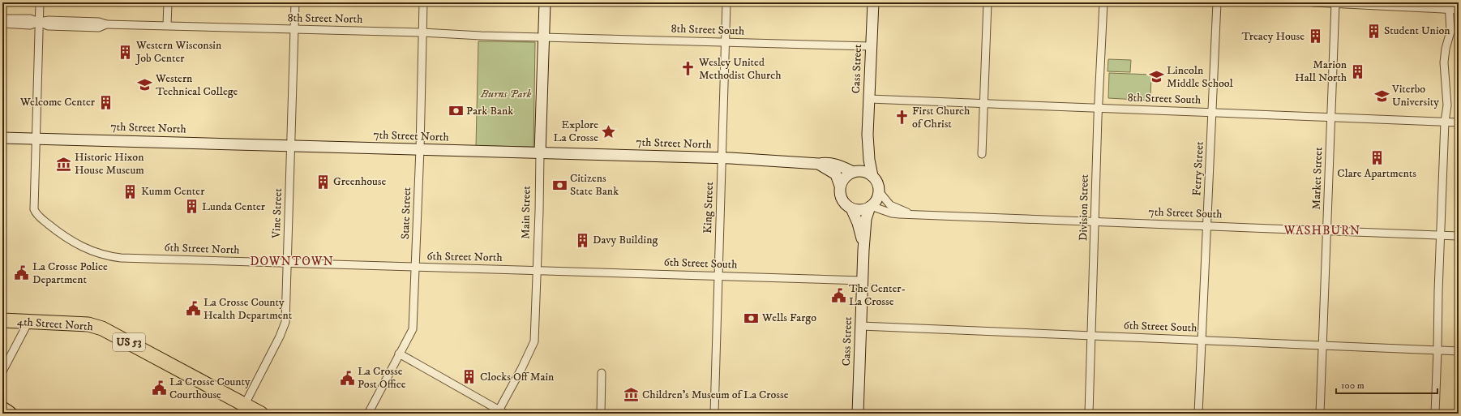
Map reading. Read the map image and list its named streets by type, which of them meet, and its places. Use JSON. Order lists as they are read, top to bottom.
{
  "streets": {
    "highway": ["4th Street North", "US 53"],
    "main road": ["Cass Street", "7th Street North", "Main Street"],
    "street": [
      "8th Street North",
      "8th Street South",
      "Ferry Street",
      "Market Street",
      "King Street",
      "Division Street",
      "Vine Street",
      "State Street",
      "7th Street South",
      "6th Street North",
      "6th Street South"
    ]
  },
  "crossings": [
    ["8th Street North", "8th Street South"],
    ["8th Street North", "Main Street"],
    ["8th Street North", "Vine Street"],
    ["8th Street North", "State Street"],
    ["8th Street South", "Cass Street"],
    ["8th Street South", "Ferry Street"],
    ["8th Street South", "Market Street"],
    ["8th Street South", "King Street"],
    ["8th Street South", "Division Street"],
    ["8th Street South", "Main Street"],
    ["Cass Street", "7th Street North"],
    ["Cass Street", "7th Street South"],
    ["Cass Street", "6th Street South"],
    ["7th Street North", "King Street"],
    ["7th Street North", "Main Street"],
    ["7th Street North", "Vine Street"],
    ["7th Street North", "State Street"],
    ["7th Street North", "7th Street South"],
    ["7th Street North", "6th Street North"],
    ["Ferry Street", "7th Street South"],
    ["Ferry Street", "6th Street South"],
    ["Market Street", "7th Street South"],
    ["Market Street", "6th Street South"],
    ["King Street", "6th Street South"],
    ["Division Street", "7th Street South"],
    ["Division Street", "6th Street South"],
    ["Main Street", "6th Street North"],
    ["Main Street", "6th Street South"],
    ["Vine Street", "6th Street North"],
    ["Vine Street", "4th Street North"],
    ["State Street", "6th Street North"],
    ["6th Street North", "6th Street South"]
  ],
  "districts": ["WASHBURN", "DOWNTOWN"],
  "parks": ["Burns Park"],
  "places": {
    "building": [
      "Student Union",
      "Treacy House",
      "Western Wisconsin Job Center",
      "Marion Hall North",
      "Welcome Center",
      "Clare Apartments",
      "Greenhouse",
      "Kumm Center",
      "Lunda Center",
      "Davy Building",
      "Clocks Off Main"
    ],
    "church": ["Wesley United Methodist Church", "First Church of Christ"],
    "school or university": ["Lincoln Middle School", "Western Technical College", "Viterbo University"],
    "bank": ["Park Bank", "Citizens State Bank", "Wells Fargo"],
    "place": ["Explore La Crosse"],
    "museum": ["Historic Hixon House Museum", "Children's Museum of La Crosse"],
    "public building": [
      "La Crosse Police Department",
      "The Center- La Crosse",
      "La Crosse County Health Department",
      "La Crosse Post Office",
      "La Crosse County Courthouse"
    ]
  },
  "scale_bar": "100 m"
}
